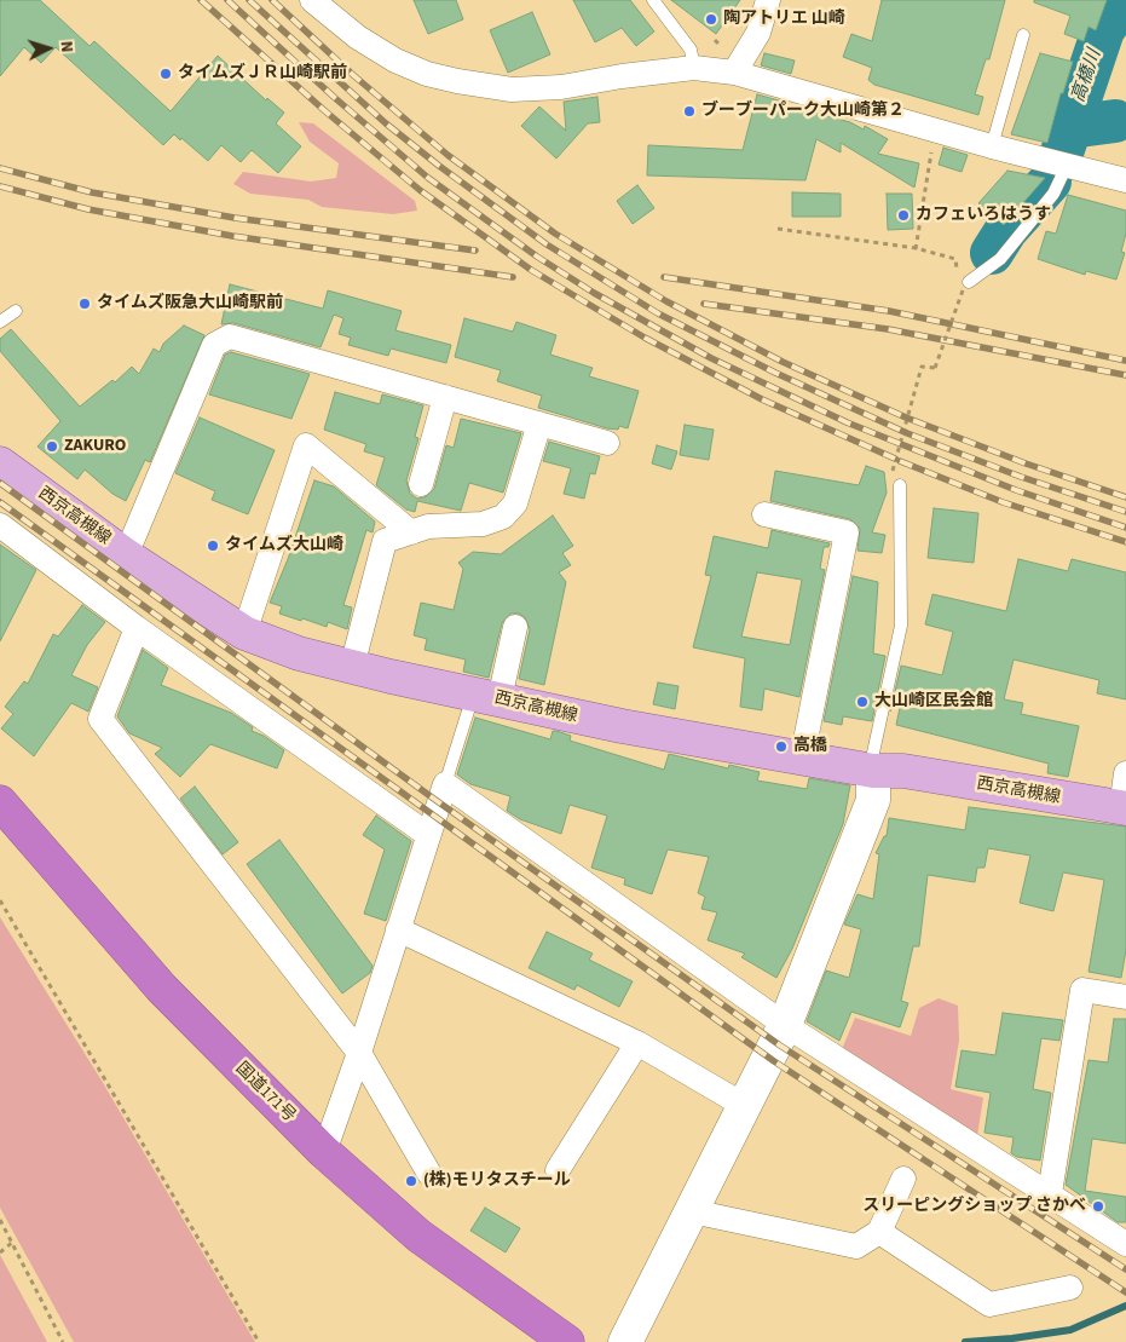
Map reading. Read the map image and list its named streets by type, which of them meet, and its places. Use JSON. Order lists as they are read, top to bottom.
{
  "streets": {
    "highway": ["国道171号"],
    "main road": ["西京高槻線"]
  },
  "water": ["高橋川"],
  "places": [
    "陶アトリエ 山崎",
    "タイムズＪＲ山崎駅前",
    "ブーブーパーク大山崎第２",
    "カフェいろはうす",
    "タイムズ阪急大山崎駅前",
    "ZAKURO",
    "タイムズ大山崎",
    "大山崎区民会館",
    "高橋",
    "(株)モリタスチール",
    "スリーピングショップ さかべ"
  ],
  "north": "right"
}
